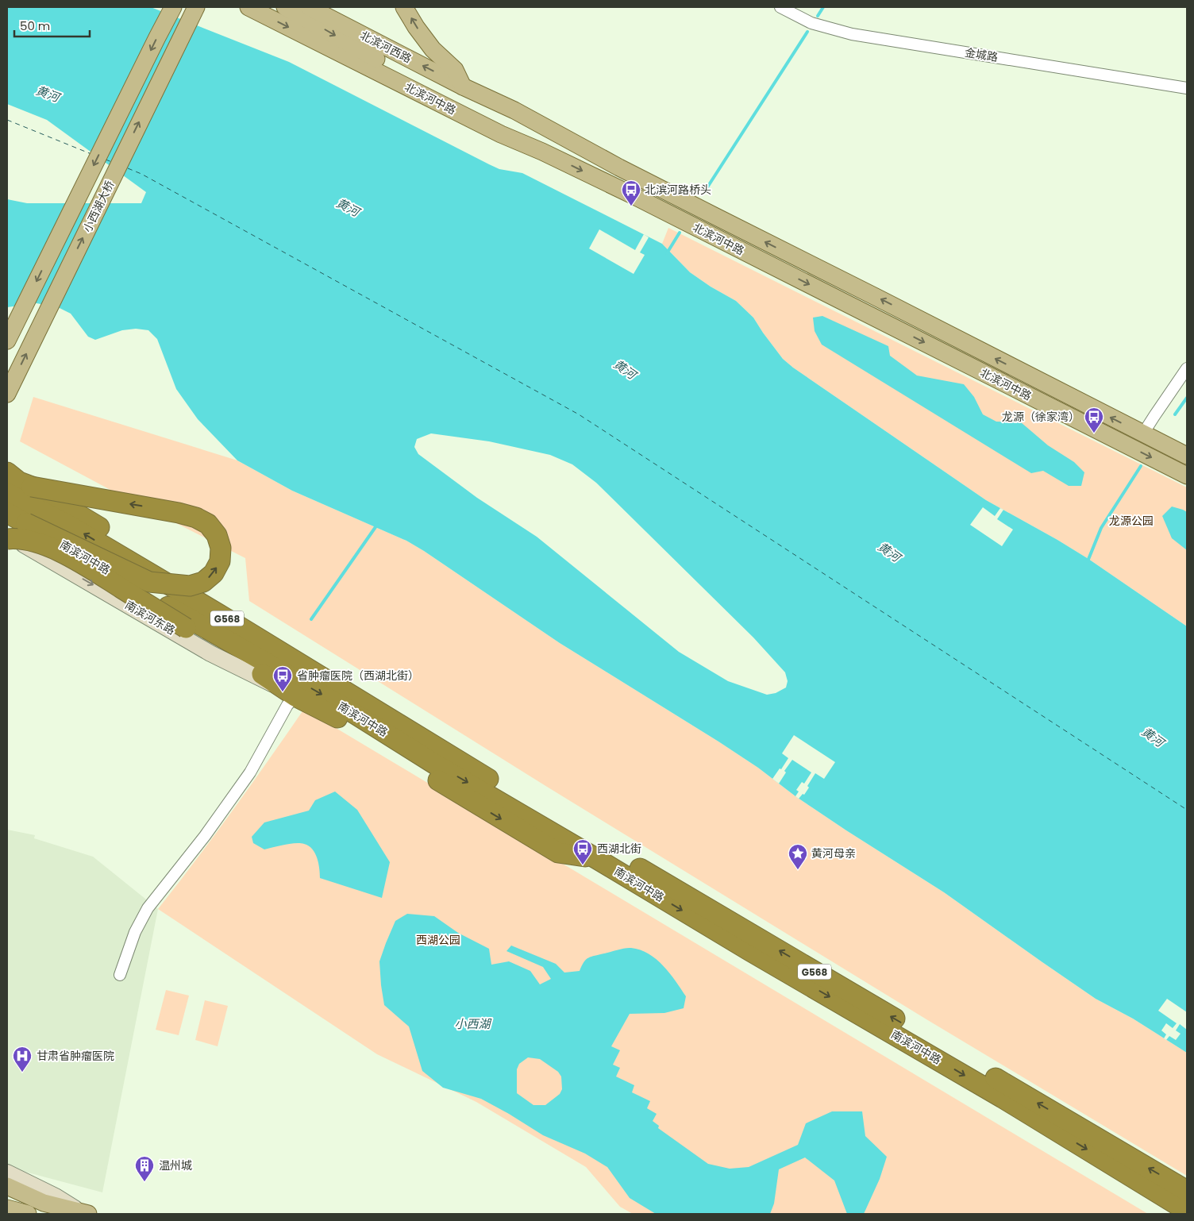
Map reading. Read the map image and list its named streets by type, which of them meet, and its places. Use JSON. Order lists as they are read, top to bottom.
{
  "streets": {
    "highway": ["南滨河中路", "G568"],
    "main road": ["北滨河西路", "北滨河中路", "小西湖大桥"],
    "street": ["金城路", "南滨河东路"]
  },
  "crossings": [
    ["北滨河西路", "北滨河中路"]
  ],
  "one_way": ["南滨河东路"],
  "water": ["黄河", "小西湖"],
  "parks": ["龙源公园", "西湖公园"],
  "places": {
    "bus stop": [
      "北滨河路桥头",
      "龙源（徐家湾）",
      "省肿瘤医院（西湖北街）",
      "西湖北街"
    ],
    "place": ["黄河母亲"],
    "hospital": ["甘肃省肿瘤医院"],
    "building": ["温州城"]
  },
  "scale_bar": "50 m"
}
